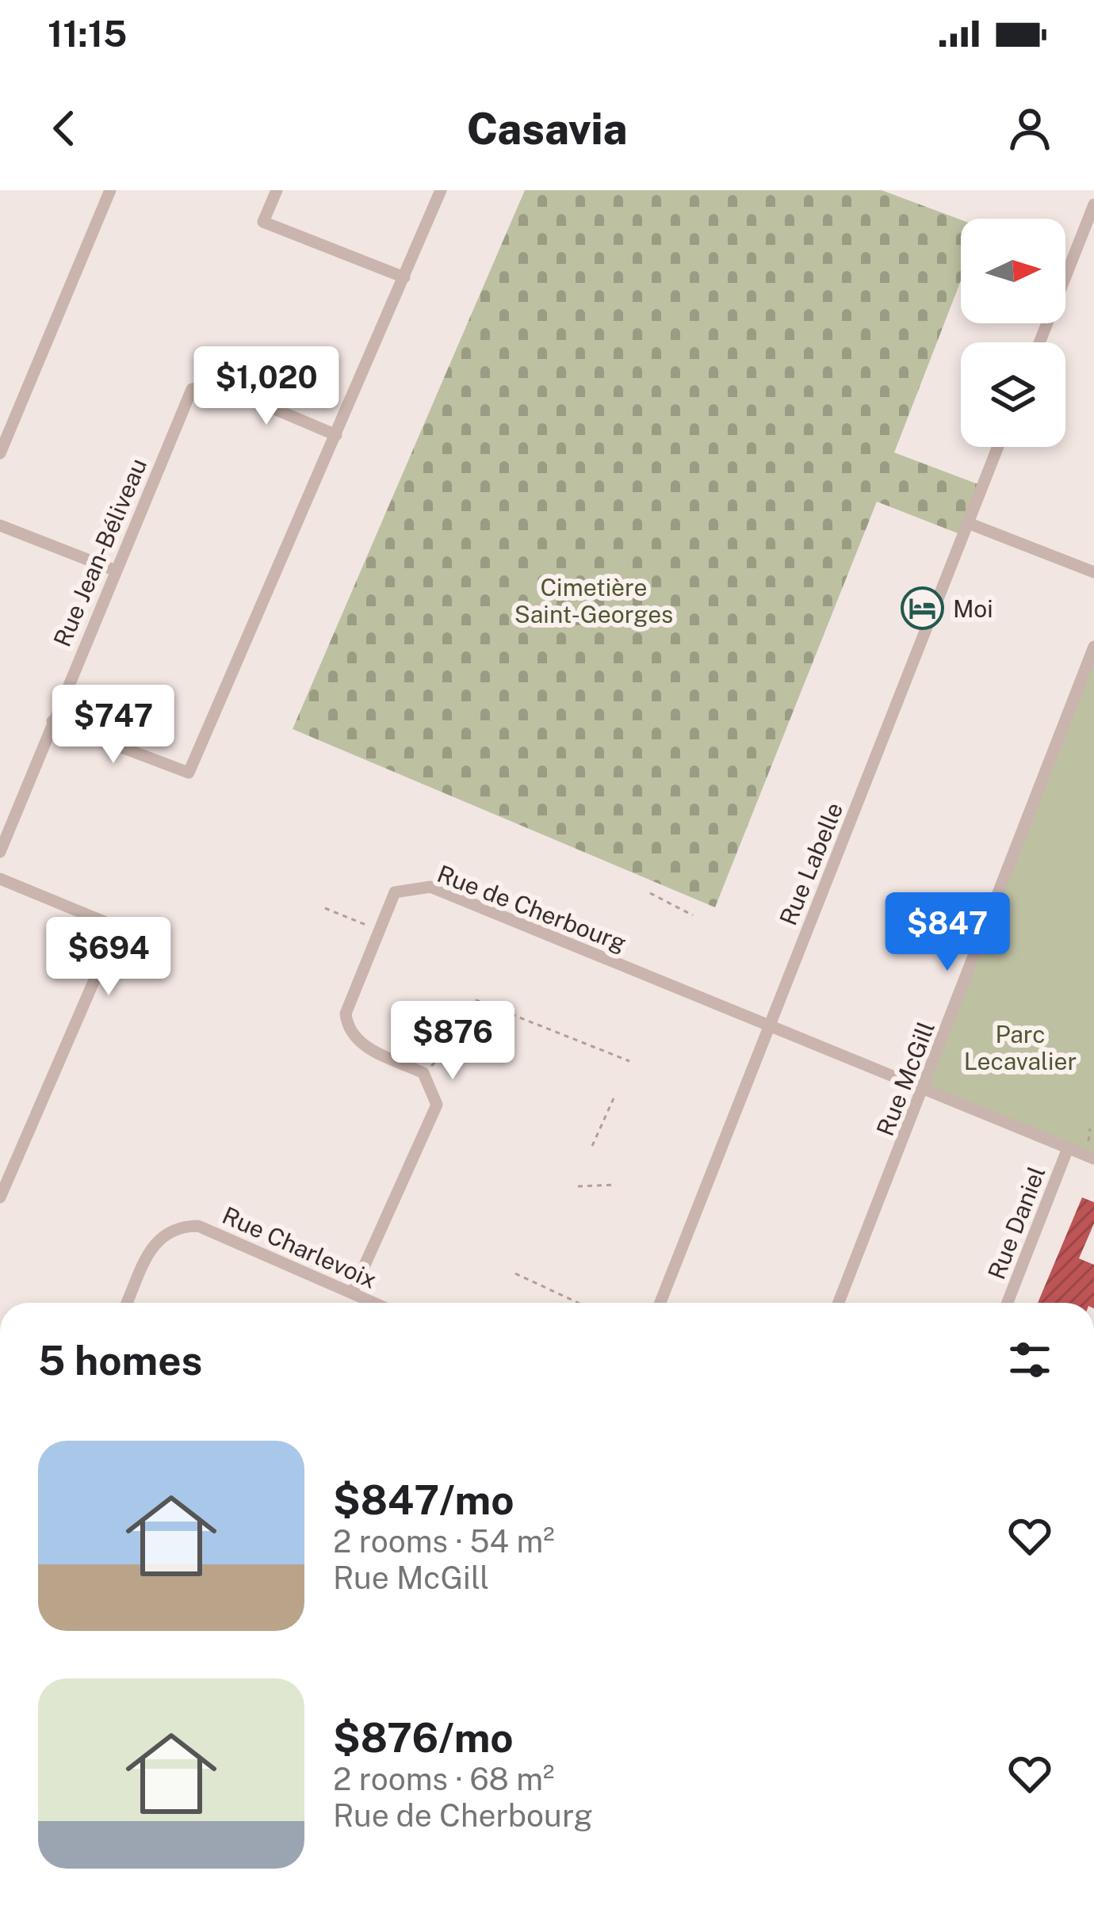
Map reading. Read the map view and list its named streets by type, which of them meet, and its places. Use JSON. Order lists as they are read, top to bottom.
{
  "streets": {
    "street": [
      "Rue Jean-Béliveau",
      "Rue Labelle",
      "Rue de Cherbourg",
      "Rue McGill",
      "Rue Daniel",
      "Rue Charlevoix"
    ]
  },
  "crossings": [
    ["Rue Labelle", "Rue de Cherbourg"],
    ["Rue de Cherbourg", "Rue McGill"],
    ["Rue de Cherbourg", "Rue Daniel"]
  ],
  "parks": ["Cimetière Saint-Georges", "Parc Lecavalier"],
  "places": {
    "hotel": ["Moi"]
  },
  "north": "right",
  "page": {
    "status": "11:15",
    "header": "Casavia",
    "price": [
      "$1,020",
      "$747",
      "$847",
      "$694",
      "$876"
    ],
    "heading": "5 homes",
    "list": [
      {
        "name": "$847/mo",
        "note": "2 rooms · 54 m² · Rue McGill"
      },
      {
        "name": "$876/mo",
        "note": "2 rooms · 68 m² · Rue de Cherbourg"
      }
    ]
  }
}
